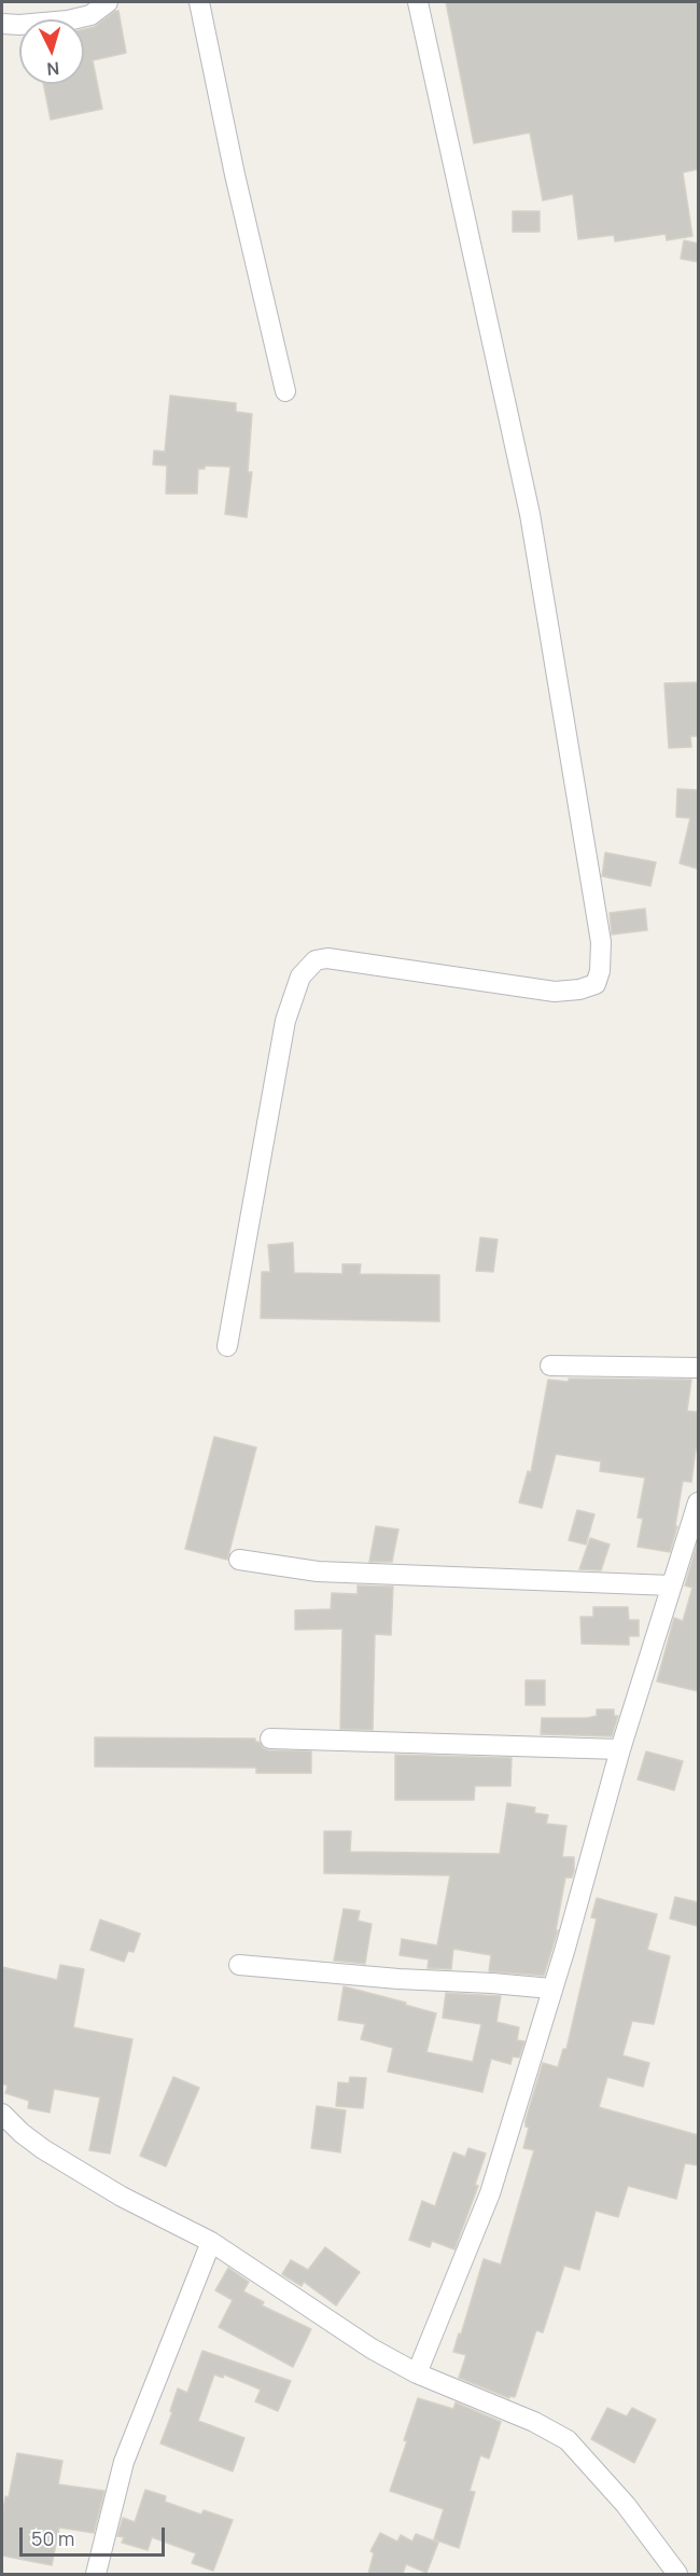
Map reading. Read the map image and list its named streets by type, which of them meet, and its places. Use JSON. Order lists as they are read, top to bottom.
{
  "scale_bar": "50 m",
  "north": "bottom"
}
